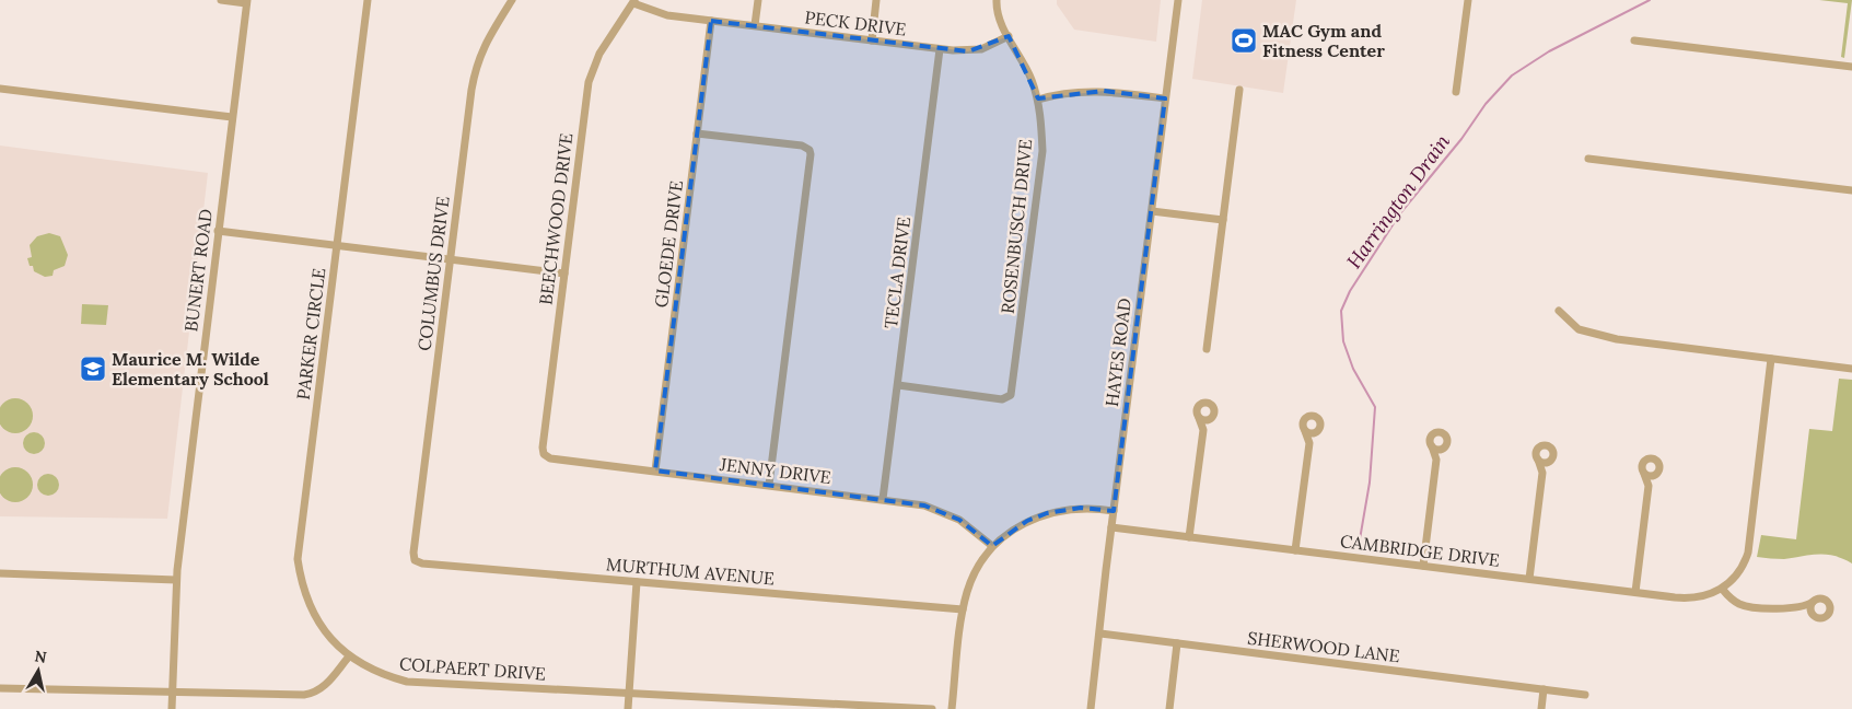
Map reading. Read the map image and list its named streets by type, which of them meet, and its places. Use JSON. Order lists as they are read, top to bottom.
{
  "streets": {
    "street": [
      "PECK DRIVE",
      "BEECHWOOD DRIVE",
      "ROSENBUSCH DRIVE",
      "GLOEDE DRIVE",
      "BUNERT ROAD",
      "TECLA DRIVE",
      "COLUMBUS DRIVE",
      "PARKER CIRCLE",
      "HAYES ROAD",
      "JENNY DRIVE",
      "CAMBRIDGE DRIVE",
      "MURTHUM AVENUE",
      "SHERWOOD LANE",
      "COLPAERT DRIVE"
    ]
  },
  "crossings": [
    ["PECK DRIVE", "BEECHWOOD DRIVE"],
    ["PECK DRIVE", "ROSENBUSCH DRIVE"],
    ["PECK DRIVE", "GLOEDE DRIVE"],
    ["PECK DRIVE", "TECLA DRIVE"],
    ["BEECHWOOD DRIVE", "JENNY DRIVE"],
    ["ROSENBUSCH DRIVE", "TECLA DRIVE"],
    ["GLOEDE DRIVE", "JENNY DRIVE"],
    ["TECLA DRIVE", "JENNY DRIVE"],
    ["COLUMBUS DRIVE", "MURTHUM AVENUE"],
    ["PARKER CIRCLE", "COLPAERT DRIVE"],
    ["HAYES ROAD", "CAMBRIDGE DRIVE"],
    ["HAYES ROAD", "SHERWOOD LANE"]
  ],
  "water": ["Harrington Drain"],
  "places": {
    "sports": ["MAC Gym and Fitness Center"],
    "school or university": ["Maurice M. Wilde Elementary School"]
  },
  "north": "top"
}
